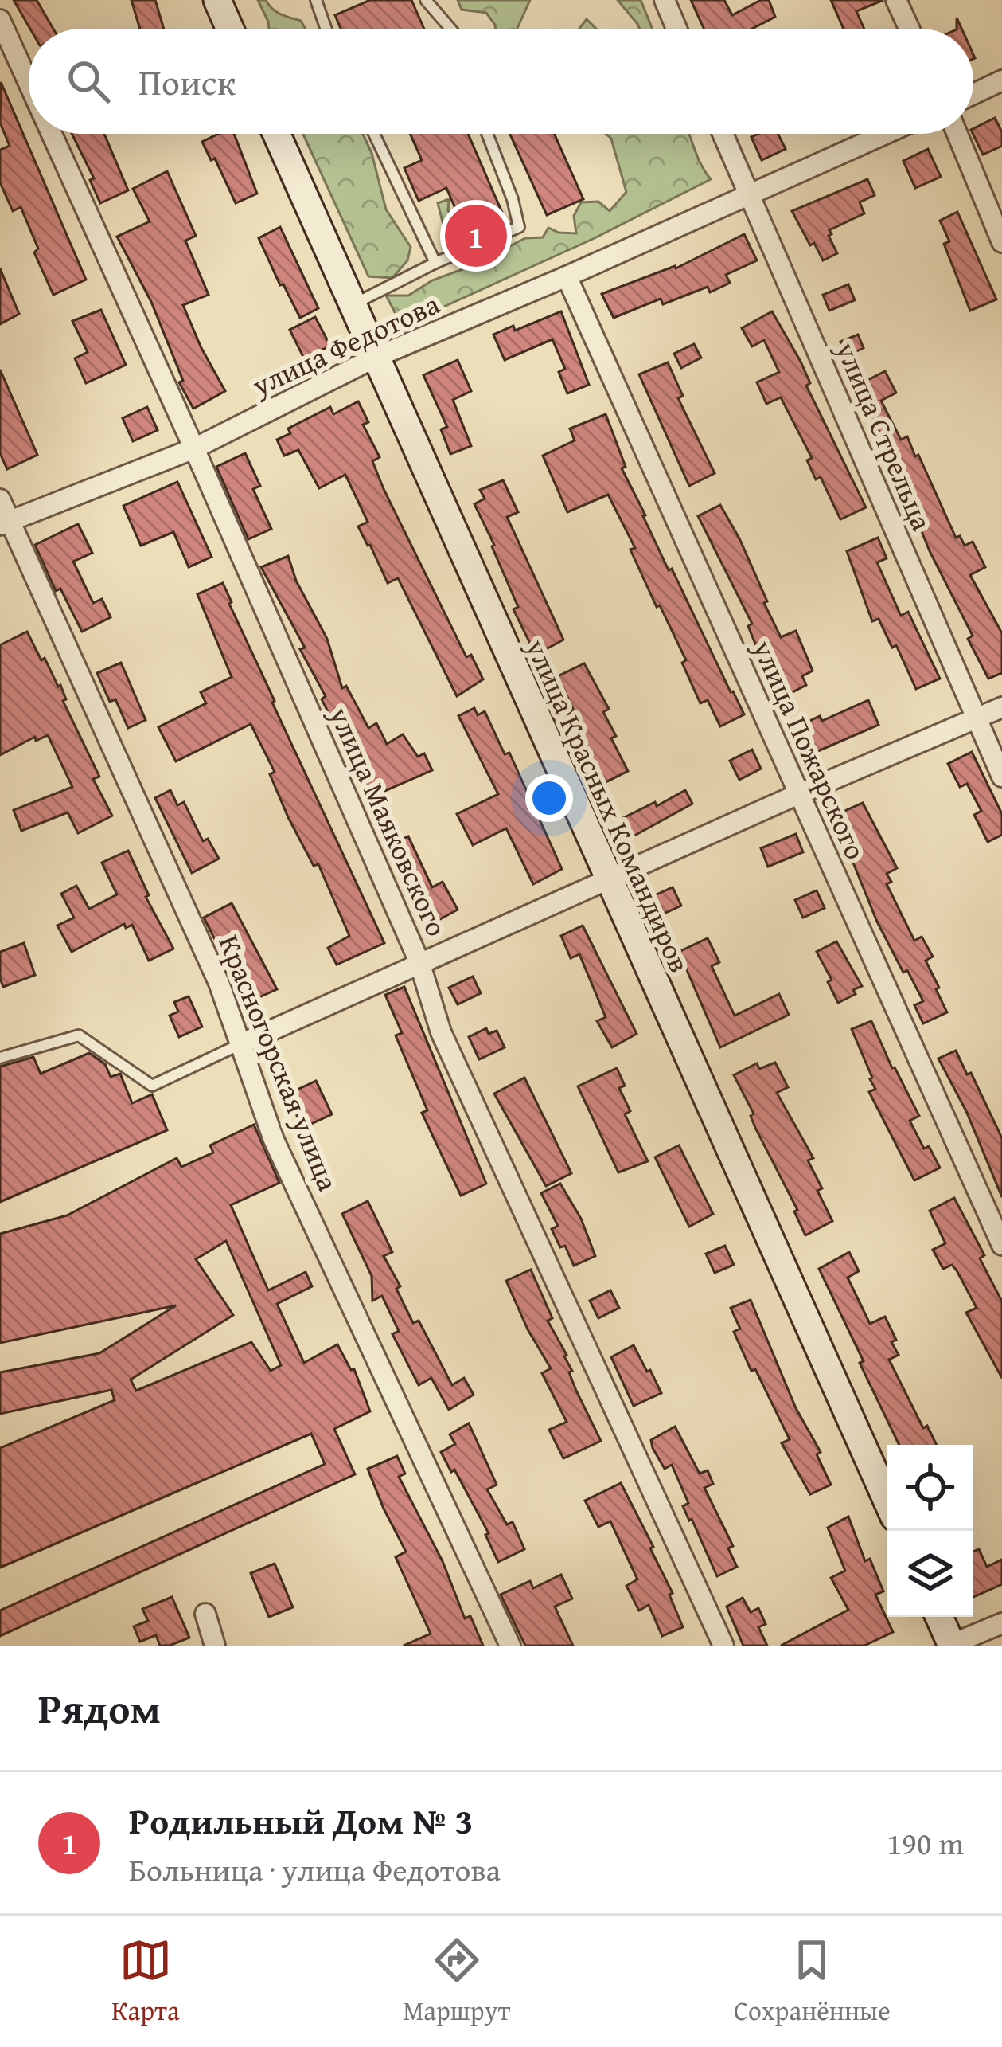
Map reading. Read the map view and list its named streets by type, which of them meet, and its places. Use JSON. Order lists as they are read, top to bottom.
{
  "streets": {
    "street": [
      "улица Федотова",
      "улица Стрельца",
      "улица Пожарского",
      "улица Красных Командиров",
      "улица Маяковского",
      "Красногорская улица"
    ]
  },
  "crossings": [
    ["улица Федотова", "улица Стрельца"],
    ["улица Федотова", "улица Пожарского"],
    ["улица Федотова", "улица Красных Командиров"],
    ["улица Федотова", "улица Маяковского"],
    ["улица Федотова", "Красногорская улица"]
  ],
  "page": {
    "search": "Поиск",
    "pins": "1",
    "heading": "Рядом",
    "list": [
      {
        "mark": "1",
        "name": "Родильный Дом № 3",
        "note": "Больница · улица Федотова",
        "value": "190 m"
      }
    ],
    "nav": ["Карта", "Маршрут", "Сохранённые"]
  }
}
